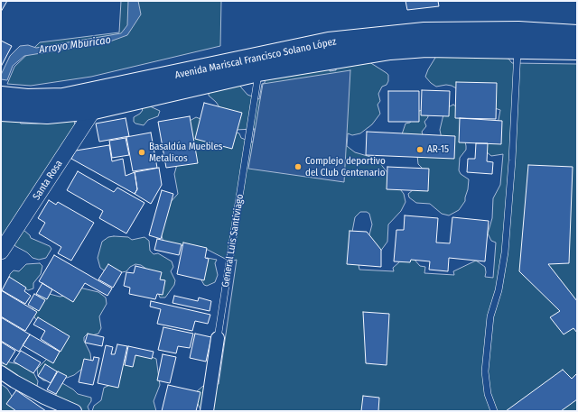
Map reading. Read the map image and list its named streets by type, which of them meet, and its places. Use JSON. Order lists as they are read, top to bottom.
{
  "streets": {
    "highway": ["Avenida Mariscal Francisco Solano López"],
    "street": ["Santa Rosa", "General Luis Santiviago"]
  },
  "crossings": [
    ["Avenida Mariscal Francisco Solano López", "Santa Rosa"],
    ["Avenida Mariscal Francisco Solano López", "General Luis Santiviago"]
  ],
  "water": ["Arroyo Mburicao"],
  "places": ["AR-15", "Basaldúa Muebles Metalicos", "Complejo deportivo del Club Centenario"]
}
